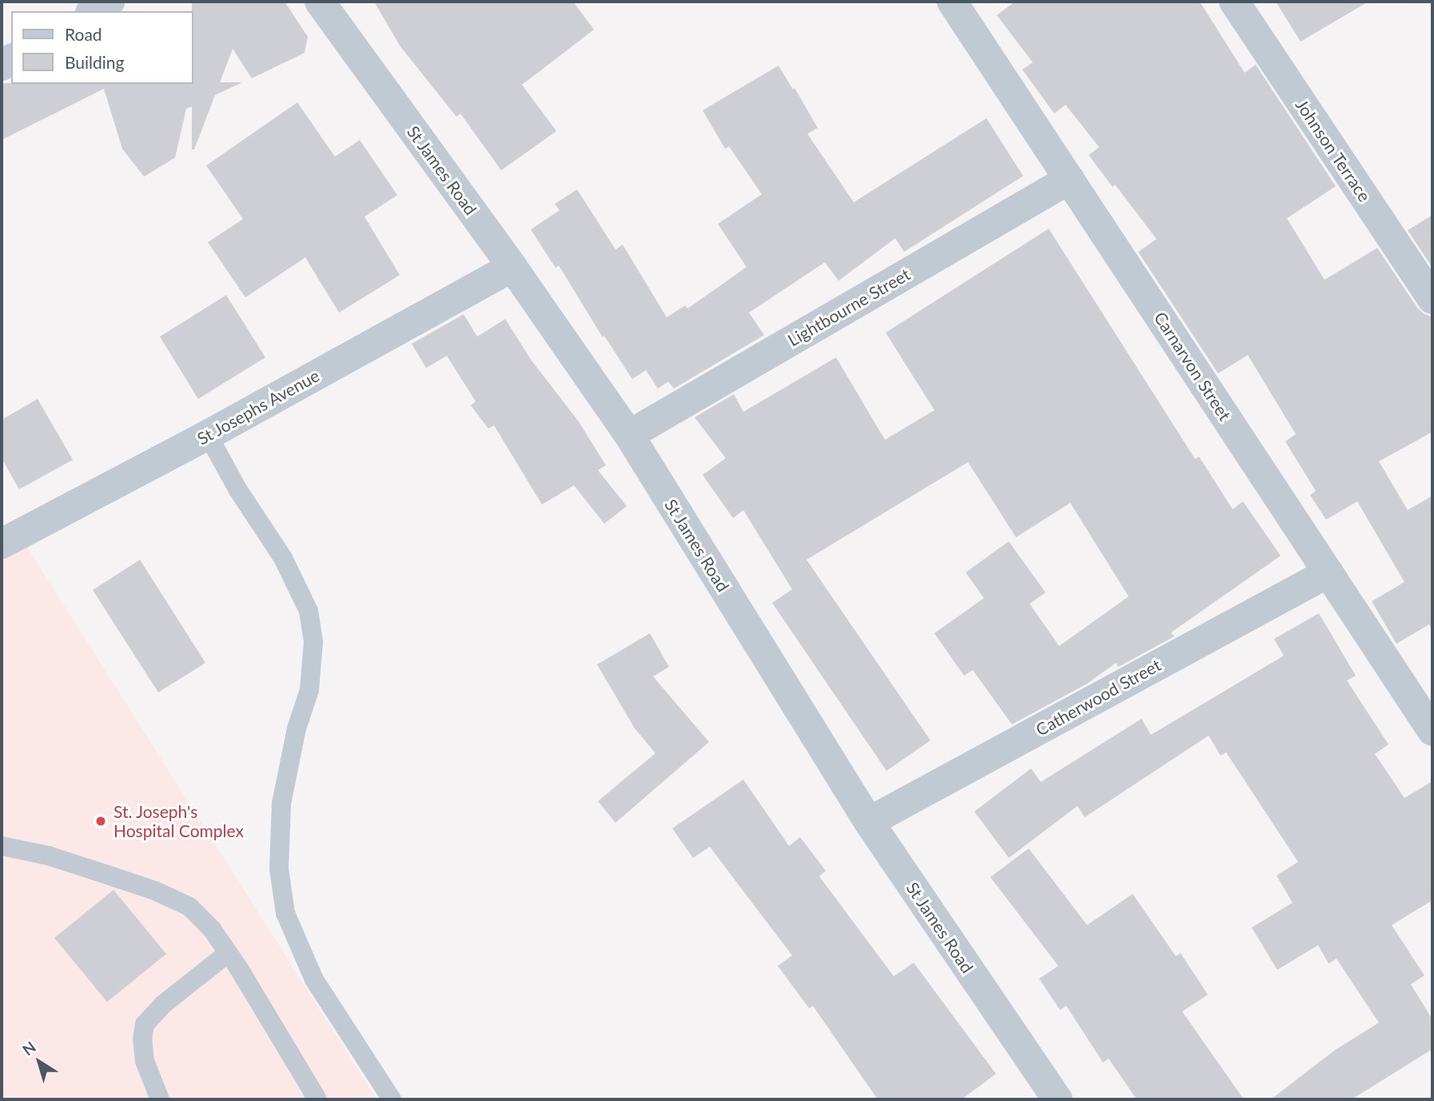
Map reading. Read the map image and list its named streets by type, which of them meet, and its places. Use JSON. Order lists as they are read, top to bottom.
{
  "streets": {
    "street": [
      "Johnson Terrace",
      "St James Road",
      "Lightbourne Street",
      "Carnarvon Street",
      "St Josephs Avenue",
      "Catherwood Street"
    ]
  },
  "crossings": [
    ["St James Road", "Lightbourne Street"],
    ["St James Road", "St Josephs Avenue"],
    ["St James Road", "Catherwood Street"],
    ["Lightbourne Street", "Carnarvon Street"],
    ["Carnarvon Street", "Catherwood Street"]
  ],
  "places": ["St. Joseph's Hospital Complex"],
  "legend": ["Road", "Building"],
  "north": "top left"
}
